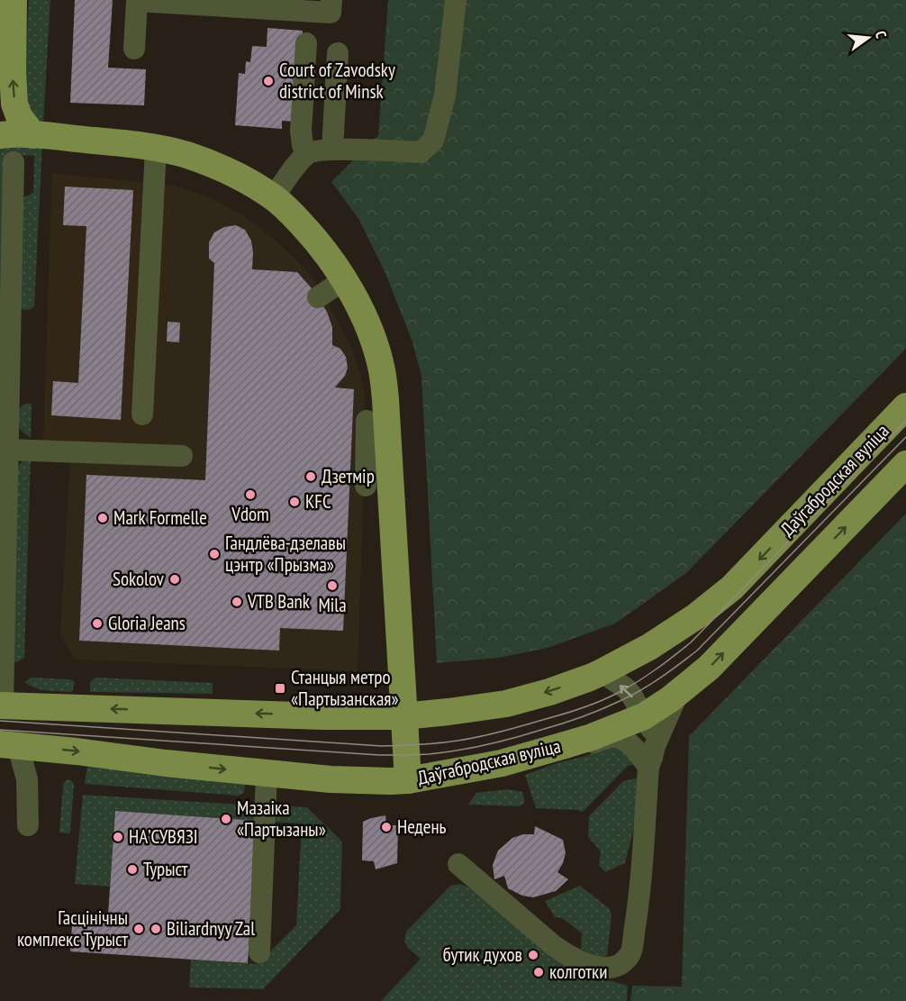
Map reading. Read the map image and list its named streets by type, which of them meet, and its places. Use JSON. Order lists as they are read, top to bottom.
{
  "streets": {
    "main road": ["Даўгабродская вуліца"]
  },
  "places": {
    "other": [
      "Court of Zavodsky district of Minsk",
      "Дзетмір",
      "Vdom",
      "KFC",
      "Mark Formelle",
      "Гандлёва-дзелавы цэнтр «Прызма»",
      "Sokolov",
      "Mila",
      "VTB Bank",
      "Gloria Jeans",
      "Мазаіка «Партызаны»",
      "Недень",
      "НАʼСУВЯЗІ",
      "Турыст",
      "Гасцінічны комплекс Турыст",
      "Biliardnyy Zal",
      "бутик духов",
      "колготки"
    ],
    "transit": ["Станцыя метро «Партызанская»"]
  },
  "north": "right"
}
